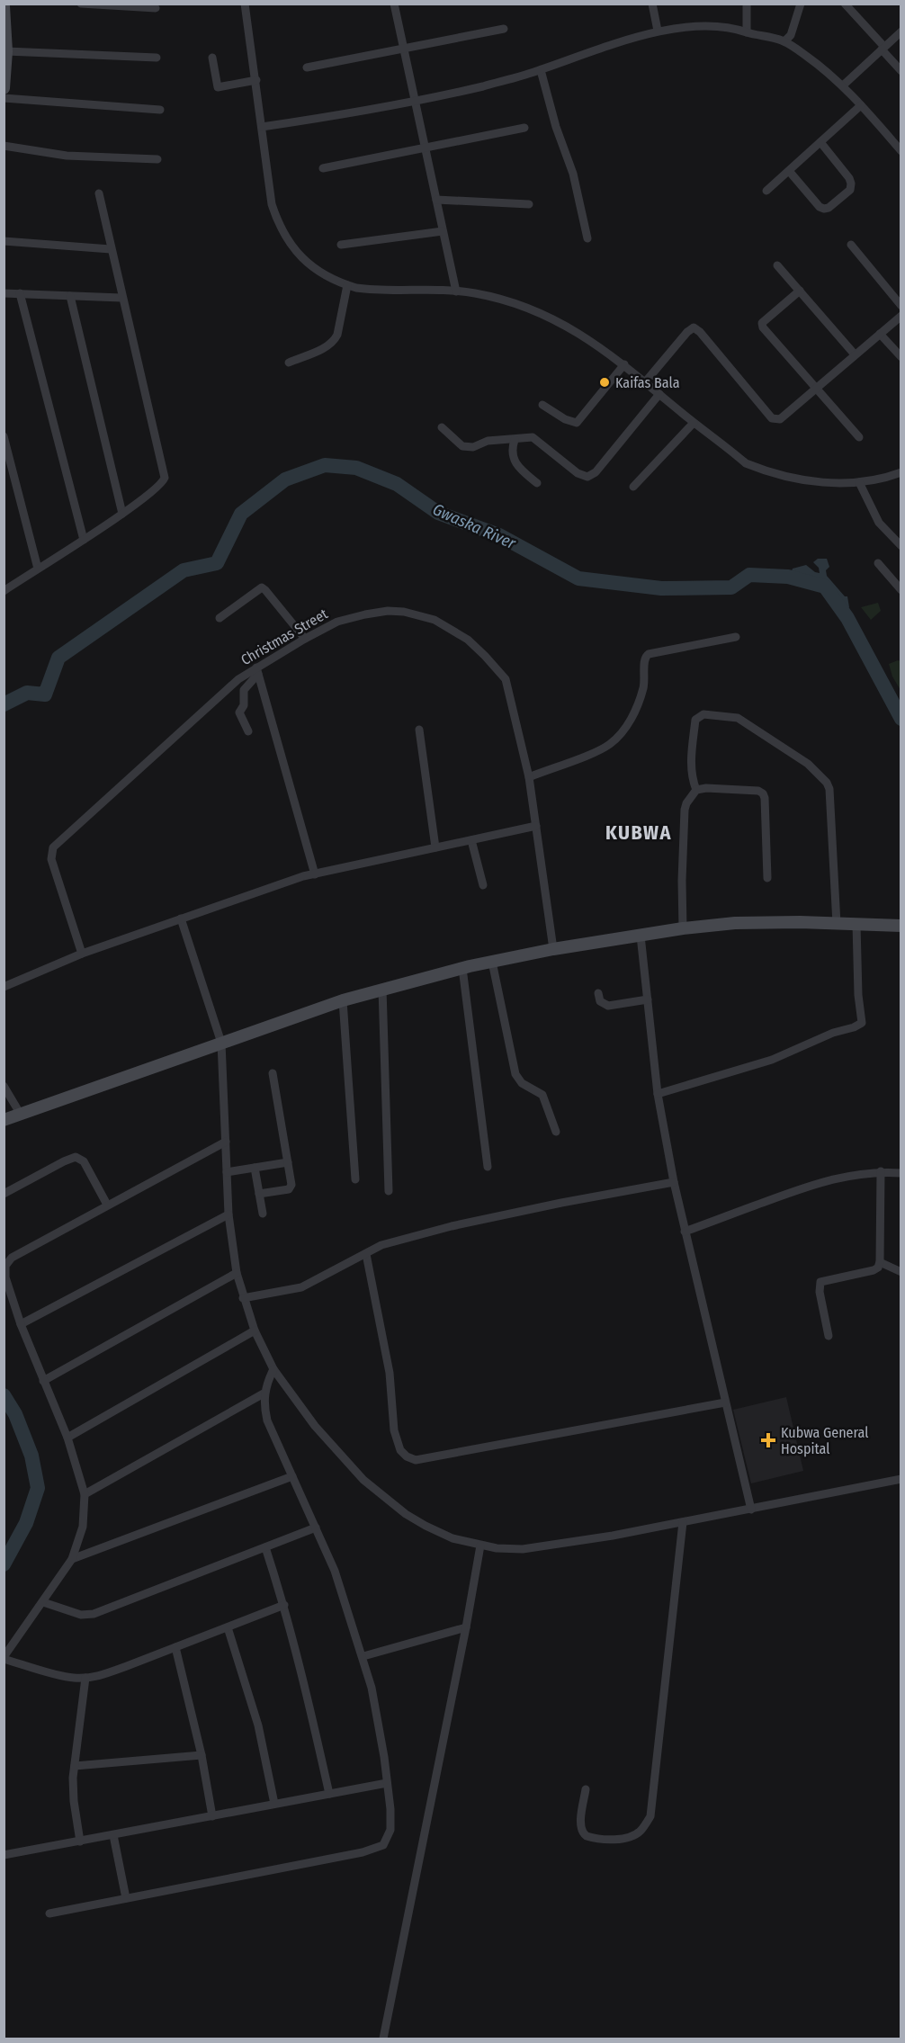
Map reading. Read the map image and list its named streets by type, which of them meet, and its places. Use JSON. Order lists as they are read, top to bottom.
{
  "streets": {
    "street": ["Christmas Street"]
  },
  "districts": ["KUBWA"],
  "water": ["Gwaska River"],
  "places": {
    "other": ["Kaifas Bala"],
    "health": ["Kubwa General Hospital"]
  }
}
